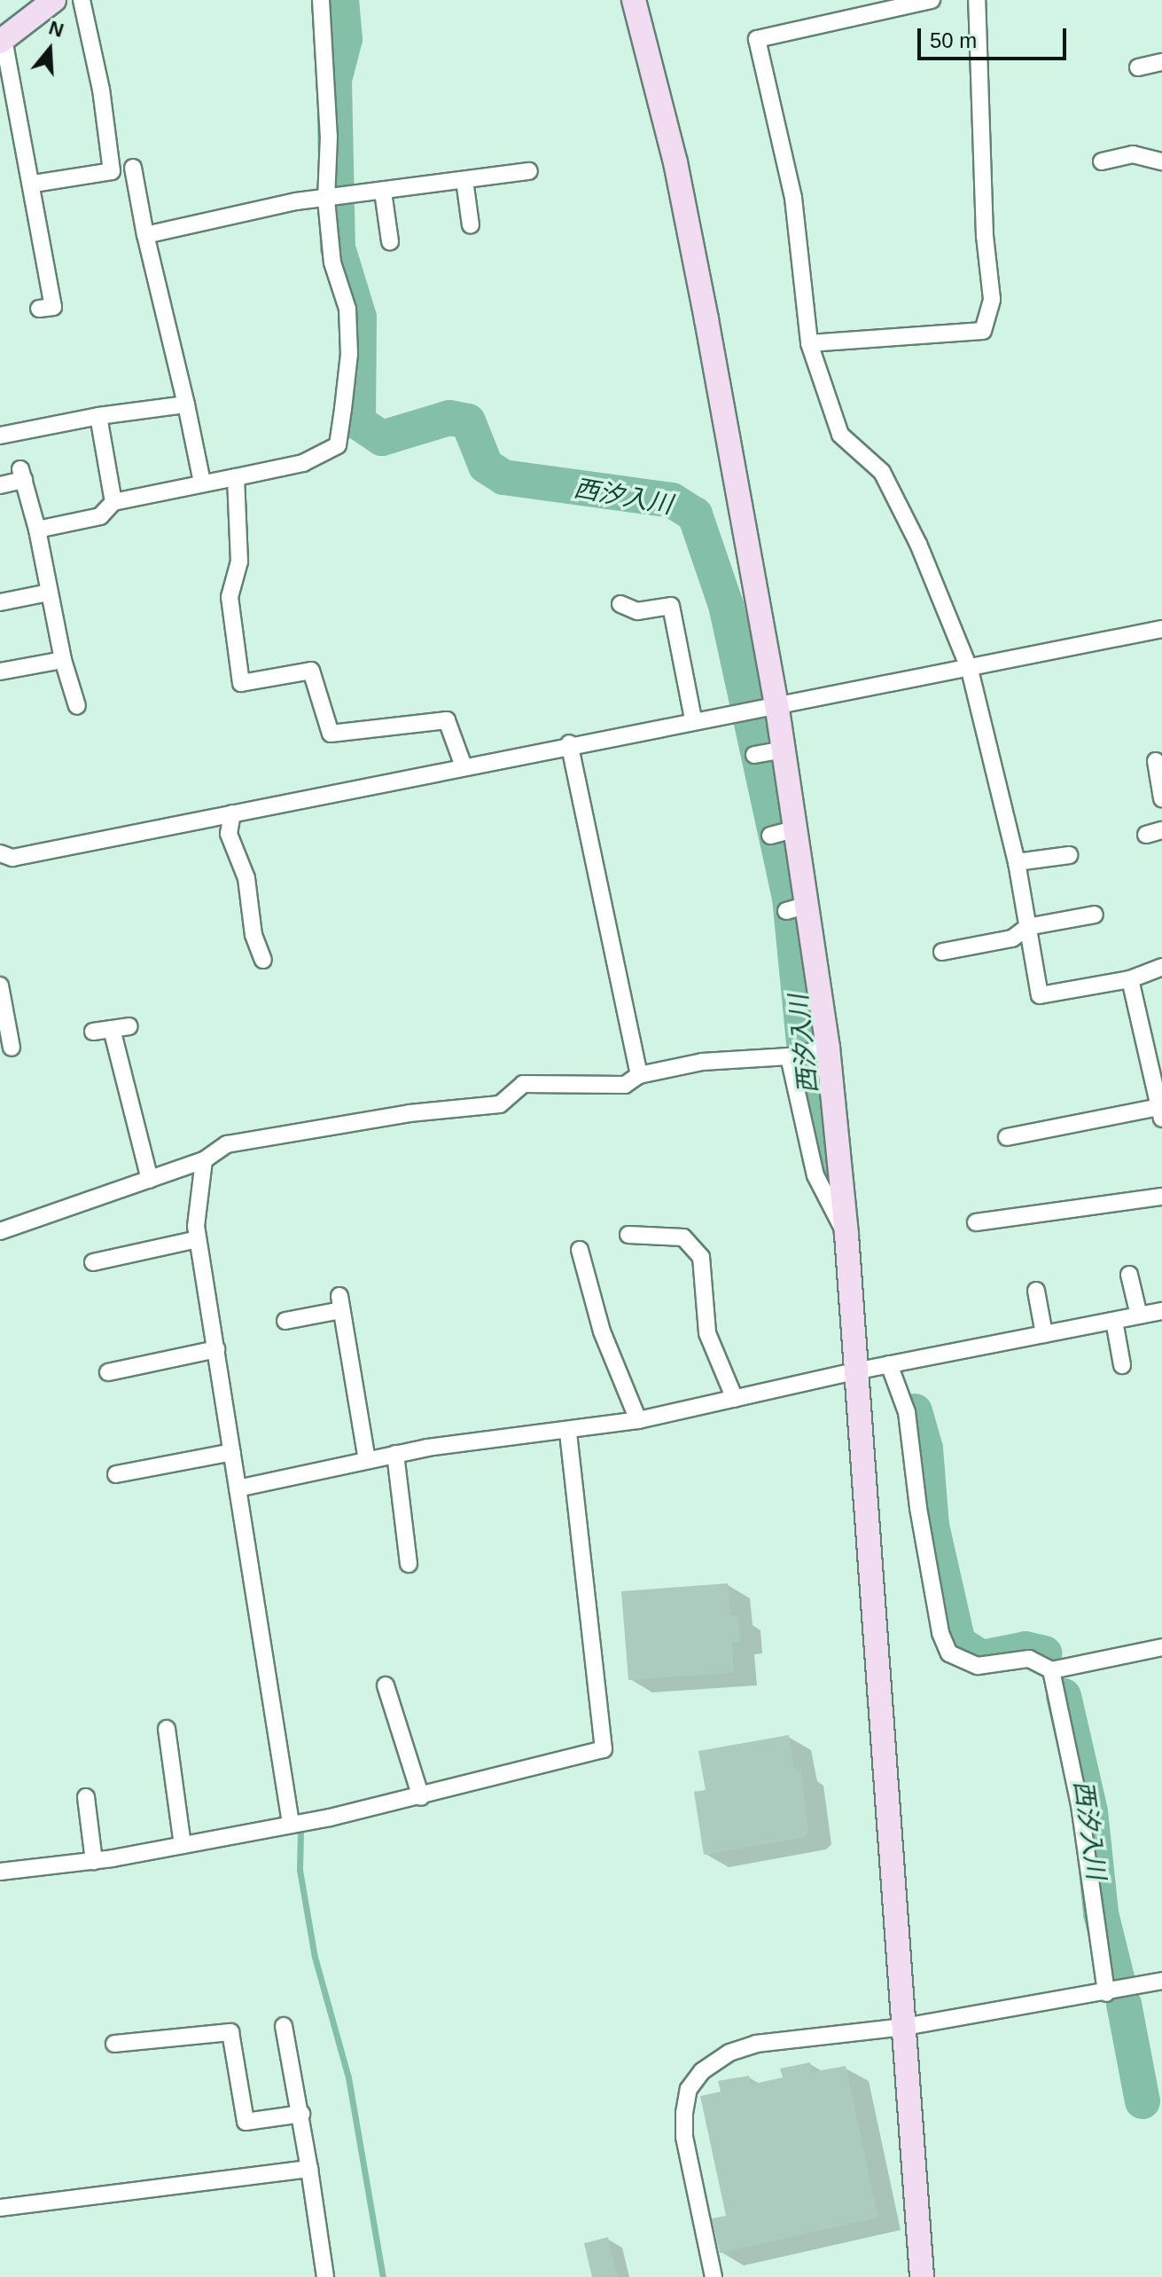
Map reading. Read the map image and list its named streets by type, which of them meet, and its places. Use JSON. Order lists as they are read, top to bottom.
{
  "water": ["西汐入川"],
  "scale_bar": "50 m",
  "north": "top"
}
